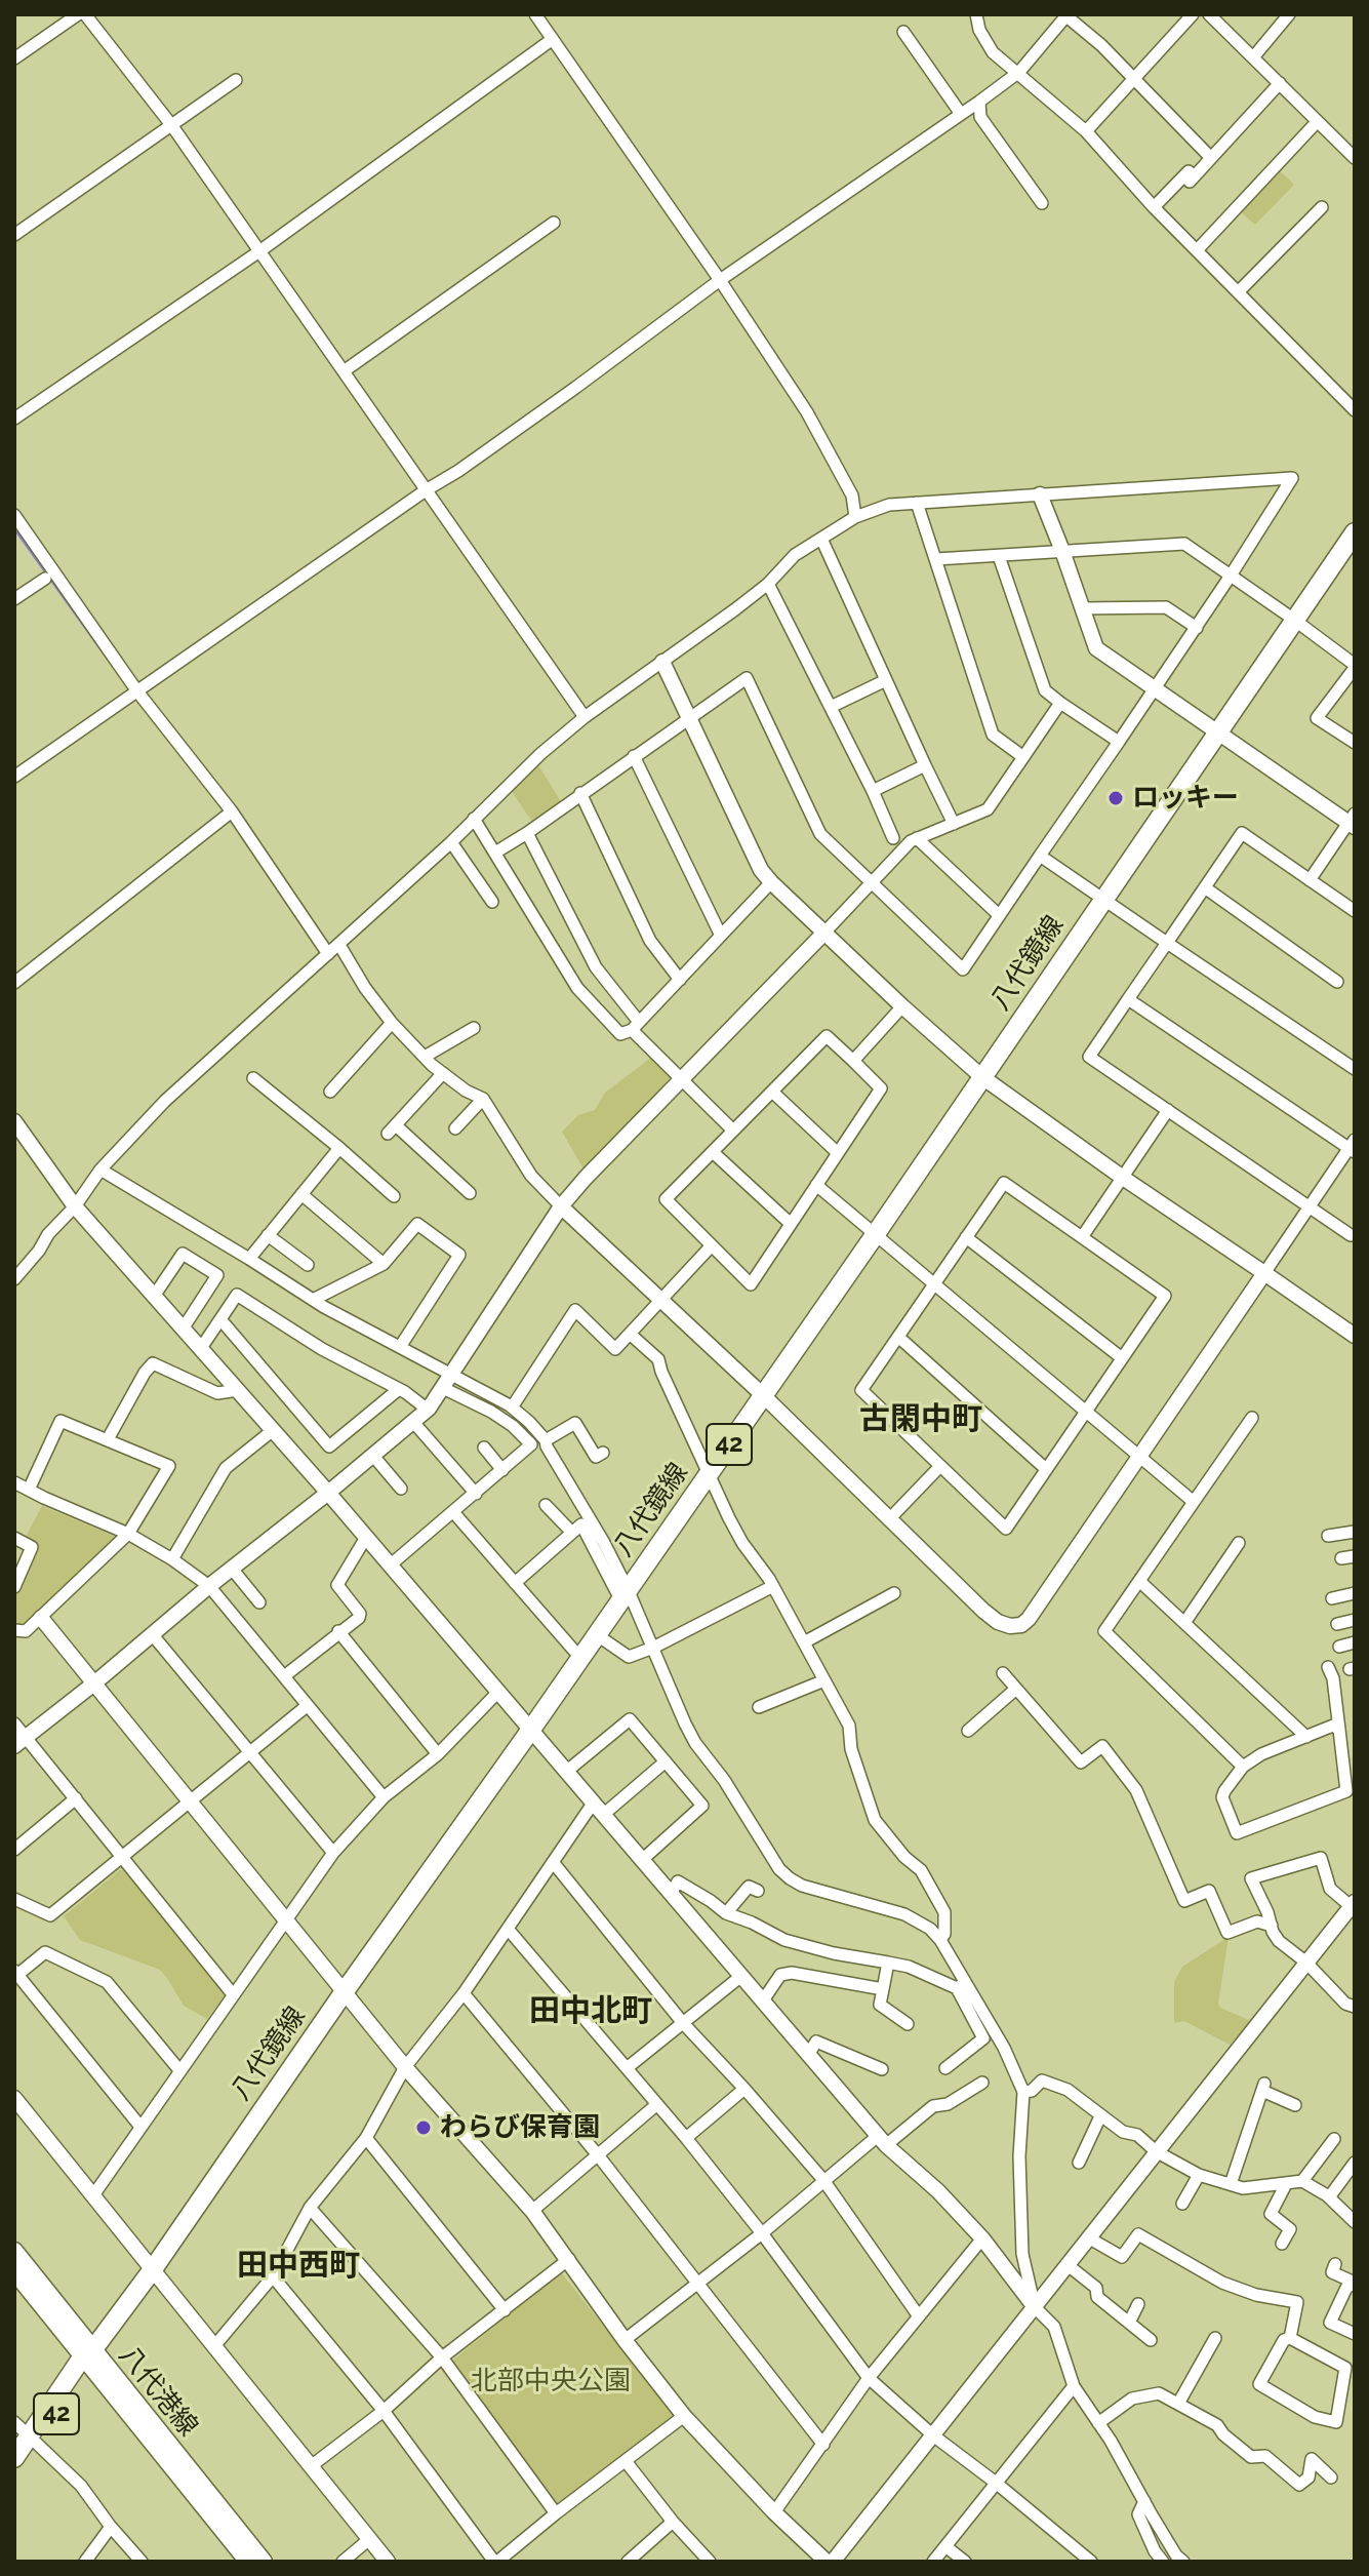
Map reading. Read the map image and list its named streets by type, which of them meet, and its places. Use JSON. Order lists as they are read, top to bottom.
{
  "streets": {
    "main road": ["八代鏡線", "42", "八代港線"]
  },
  "crossings": [
    ["八代鏡線", "八代港線"]
  ],
  "districts": ["古閑中町", "田中北町", "田中西町"],
  "parks": ["北部中央公園"],
  "places": ["ロッキー", "わらび保育園"]
}
